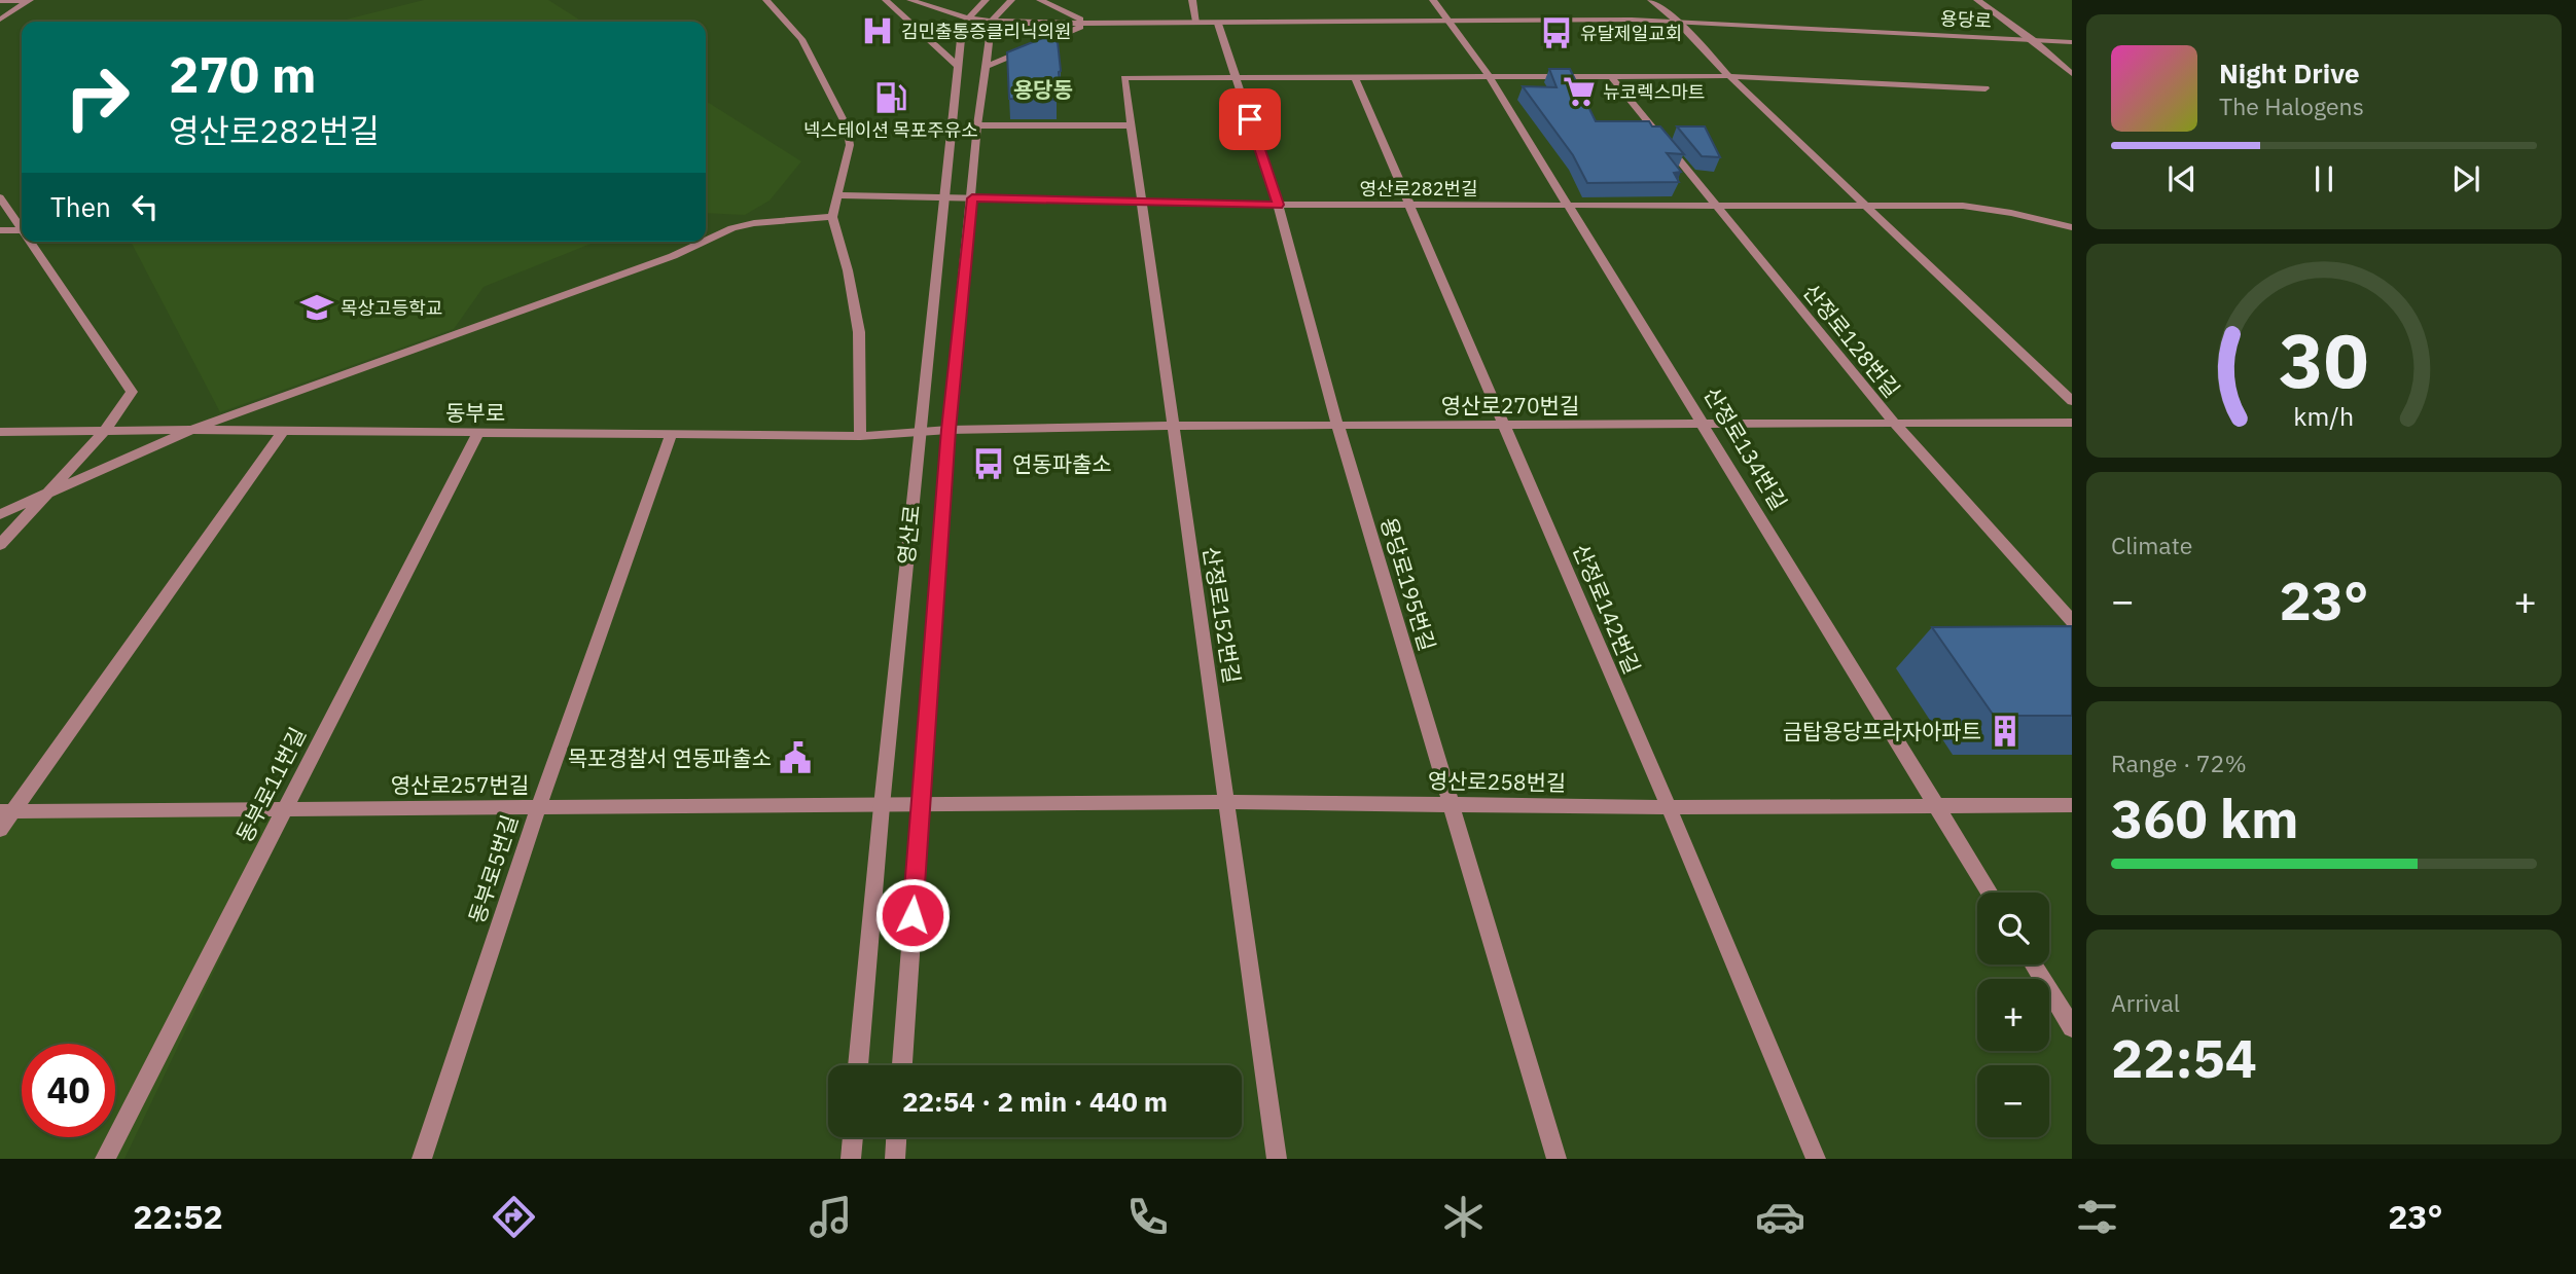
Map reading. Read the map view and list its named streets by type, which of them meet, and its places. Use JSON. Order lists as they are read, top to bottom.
{
  "streets": {
    "street": [
      "용당로",
      "영산로282번길",
      "산정로128번길",
      "영산로270번길",
      "동부로",
      "산정로134번길",
      "영산로",
      "용당로195번길",
      "산정로142번길",
      "산정로152번길",
      "영산로258번길",
      "동부로11번길",
      "영산로257번길",
      "동부로5번길"
    ]
  },
  "crossings": [
    ["용당로", "산정로134번길"],
    ["용당로", "영산로"],
    ["용당로", "용당로195번길"],
    ["영산로282번길", "산정로128번길"],
    ["영산로282번길", "산정로134번길"],
    ["영산로282번길", "영산로"],
    ["영산로282번길", "용당로195번길"],
    ["영산로282번길", "산정로142번길"],
    ["영산로282번길", "산정로152번길"],
    ["산정로128번길", "영산로270번길"],
    ["영산로270번길", "동부로"],
    ["영산로270번길", "산정로134번길"],
    ["영산로270번길", "영산로"],
    ["영산로270번길", "용당로195번길"],
    ["영산로270번길", "산정로142번길"],
    ["영산로270번길", "산정로152번길"],
    ["동부로", "영산로"],
    ["동부로", "동부로11번길"],
    ["동부로", "동부로5번길"],
    ["산정로134번길", "영산로258번길"],
    ["영산로", "영산로258번길"],
    ["영산로", "영산로257번길"],
    ["용당로195번길", "산정로152번길"],
    ["용당로195번길", "영산로258번길"],
    ["산정로142번길", "영산로258번길"],
    ["산정로152번길", "영산로258번길"],
    ["영산로258번길", "영산로257번길"],
    ["동부로11번길", "영산로257번길"],
    ["영산로257번길", "동부로5번길"]
  ],
  "districts": ["용당동"],
  "places": {
    "hospital": ["김민출통증클리닉의원"],
    "bus stop": ["유달제일교회", "연동파출소"],
    "supermarket": ["뉴코렉스마트"],
    "fuel station": ["넥스테이션 목포주유소"],
    "school or university": ["목상고등학교"],
    "building": ["금탑용당프라자아파트"],
    "public building": ["목포경찰서 연동파출소"]
  },
  "page": {
    "turn": ["270 m", "영산로282번길"],
    "song": ["Night Drive", "The Halogens"],
    "then": "Then",
    "tile": [
      "Climate",
      ["Range · 72%", "360 km"],
      ["Arrival", "22:54"]
    ],
    "heat": ["−", "23°", "+"],
    "map_buttons": ["+", "−"],
    "limit": "40",
    "trip": "22:54 · 2 min · 440 m",
    "tabs": ["22:52", "23°"],
    "gauge": ["30", "km/h"]
  }
}
